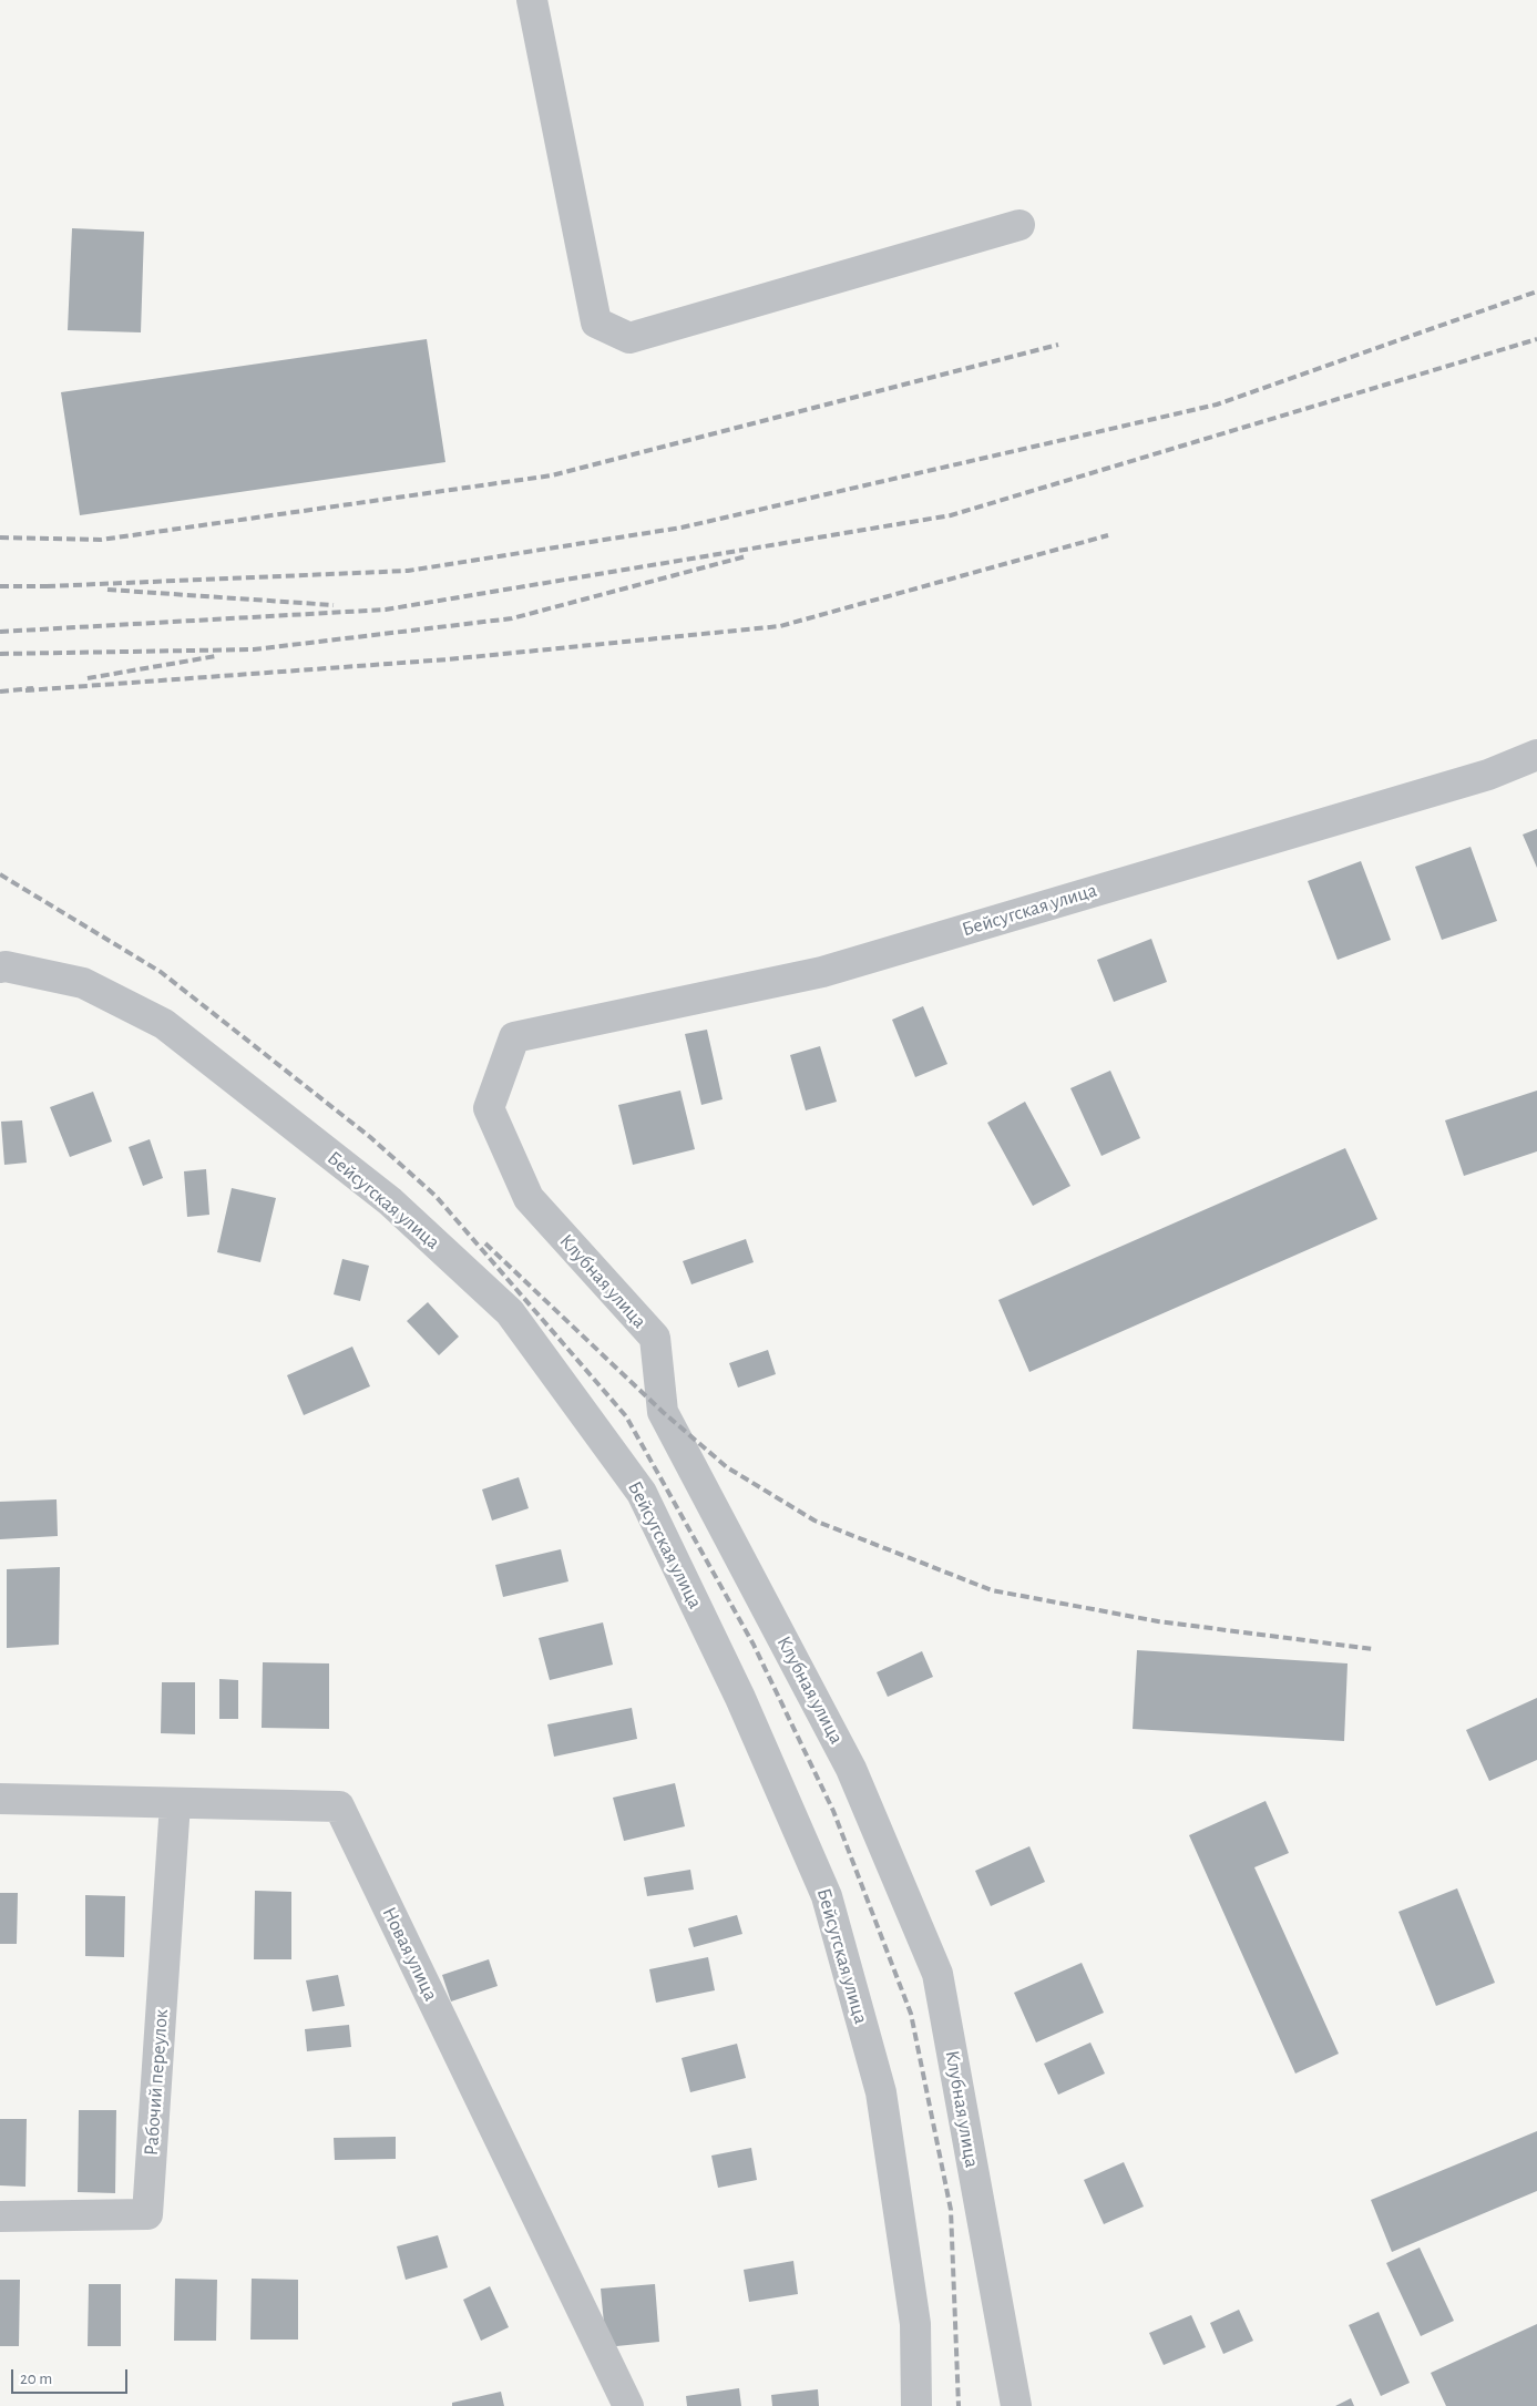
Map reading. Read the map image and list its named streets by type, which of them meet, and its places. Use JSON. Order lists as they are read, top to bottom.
{
  "streets": {
    "street": [
      "Бейсугская улица",
      "Клубная улица",
      "Новая улица",
      "Рабочий переулок"
    ]
  },
  "crossings": [
    ["Бейсугская улица", "Клубная улица"],
    ["Новая улица", "Рабочий переулок"]
  ],
  "scale_bar": "20 m"
}
